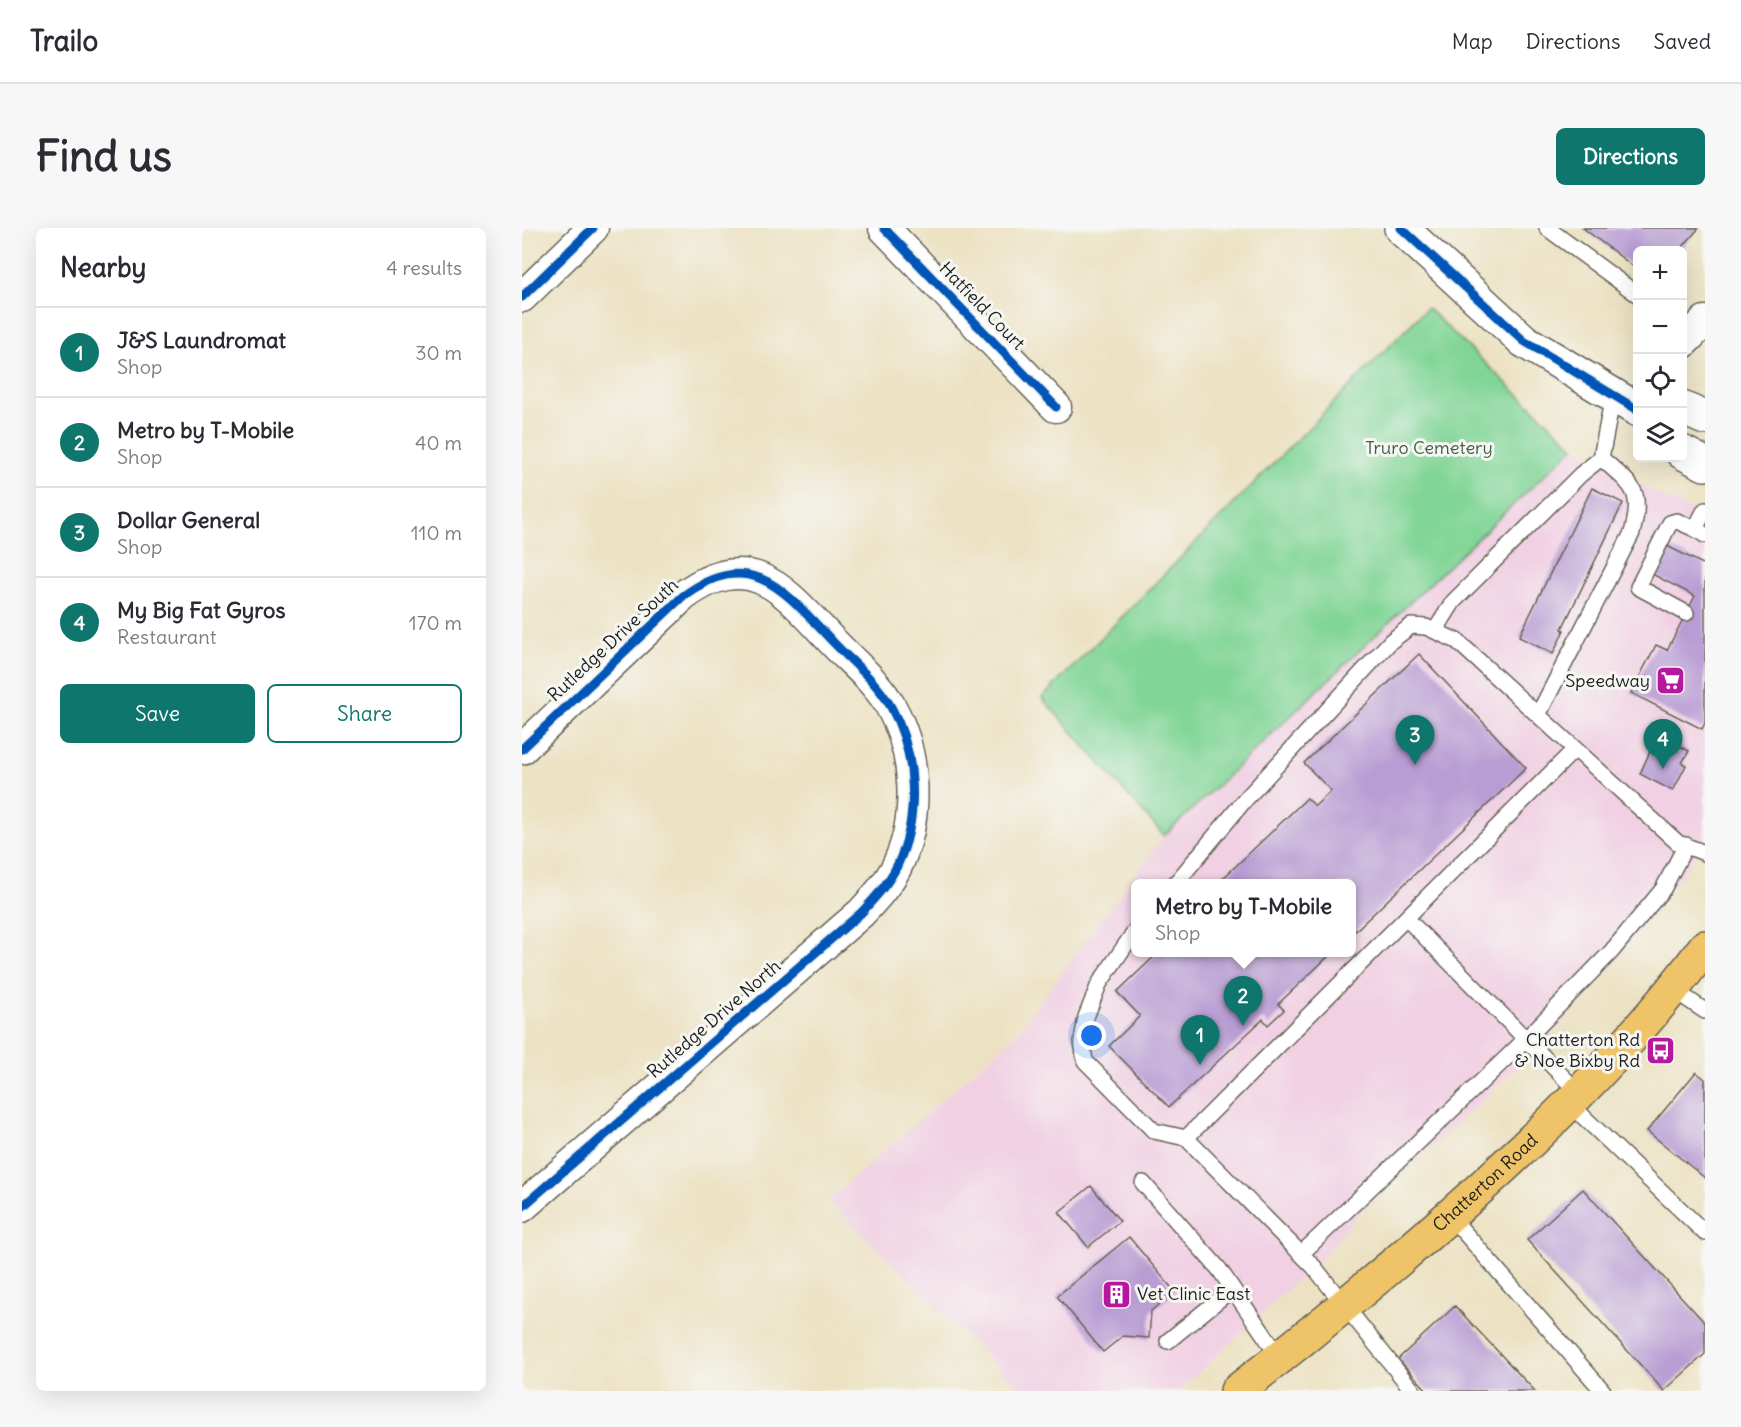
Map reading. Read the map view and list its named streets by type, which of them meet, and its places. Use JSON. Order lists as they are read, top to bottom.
{
  "streets": {
    "main road": ["Chatterton Road"],
    "street": ["Hatfield Court", "Rutledge Drive South", "Rutledge Drive North"]
  },
  "crossings": [
    ["Rutledge Drive South", "Rutledge Drive North"]
  ],
  "parks": ["Truro Cemetery"],
  "places": {
    "supermarket": ["Speedway"],
    "bus stop": ["Chatterton Rd & Noe Bixby Rd"],
    "building": ["Vet Clinic East"]
  },
  "page": {
    "header": "Trailo",
    "nav": ["Map", "Directions", "Saved"],
    "buttons": [
      "Directions",
      ["Save", "Share"]
    ],
    "title": "Find us",
    "heading": ["Nearby", "4 results"],
    "map_buttons": ["+", "−"],
    "list": [
      {
        "mark": "1",
        "name": "J&S Laundromat",
        "note": "Shop",
        "value": "30 m"
      },
      {
        "mark": "2",
        "name": "Metro by T-Mobile",
        "note": "Shop",
        "value": "40 m"
      },
      {
        "mark": "3",
        "name": "Dollar General",
        "note": "Shop",
        "value": "110 m"
      },
      {
        "mark": "4",
        "name": "My Big Fat Gyros",
        "note": "Restaurant",
        "value": "170 m"
      }
    ],
    "pins": [
      "3",
      "4",
      "2",
      "1"
    ],
    "popup": ["Metro by T-Mobile", "Shop"]
  }
}
